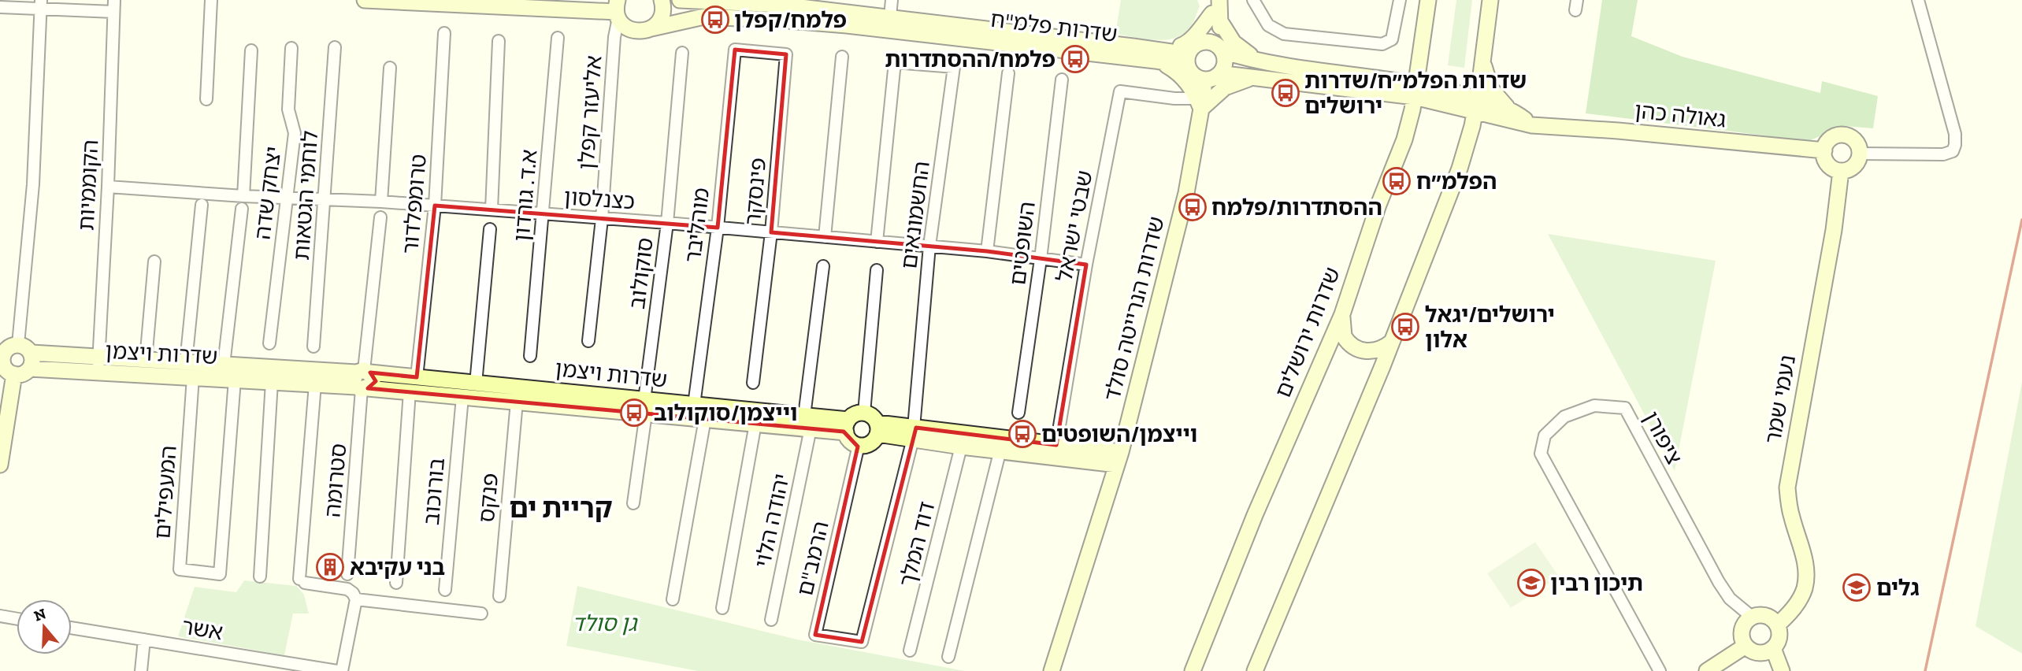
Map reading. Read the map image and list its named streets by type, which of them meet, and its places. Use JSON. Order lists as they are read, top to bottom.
{
  "streets": {
    "street": [
      "שדרות פלמ\"ח",
      "אליעזר קפלן",
      "גאולה כהן",
      "הקוממיות",
      "פינסקר",
      "יצחק שדה",
      "לוחמי הגטאות",
      "א.ד. גורדון",
      "כצנלסון",
      "טרומפלדור",
      "החשמונאים",
      "מוהליבר",
      "שבטי ישראל",
      "השופטים",
      "סוקולוב",
      "שדרות הנרייטה סולד",
      "שדרות ירושלים",
      "שדרות ויצמן",
      "נעמי שמר",
      "ציפורן",
      "סטרומה",
      "בורוכוב",
      "המעפילים",
      "פנקס",
      "יהודה הלוי",
      "דוד המלך",
      "הרמב\"ם",
      "אשר"
    ]
  },
  "crossings": [
    ["שדרות פלמ\"ח", "אליעזר קפלן"],
    ["שדרות פלמ\"ח", "שדרות הנרייטה סולד"],
    ["אליעזר קפלן", "כצנלסון"],
    ["גאולה כהן", "נעמי שמר"],
    ["הקוממיות", "כצנלסון"],
    ["הקוממיות", "שדרות ויצמן"],
    ["פינסקר", "כצנלסון"],
    ["פינסקר", "מוהליבר"],
    ["יצחק שדה", "כצנלסון"],
    ["לוחמי הגטאות", "כצנלסון"],
    ["א.ד. גורדון", "כצנלסון"],
    ["כצנלסון", "טרומפלדור"],
    ["כצנלסון", "החשמונאים"],
    ["כצנלסון", "מוהליבר"],
    ["כצנלסון", "שבטי ישראל"],
    ["כצנלסון", "השופטים"],
    ["כצנלסון", "סוקולוב"],
    ["טרומפלדור", "שדרות ויצמן"],
    ["החשמונאים", "הרמב\"ם"],
    ["מוהליבר", "שדרות ויצמן"],
    ["שבטי ישראל", "שדרות הנרייטה סולד"],
    ["סוקולוב", "שדרות ויצמן"],
    ["שדרות ויצמן", "סטרומה"],
    ["שדרות ויצמן", "בורוכוב"],
    ["שדרות ויצמן", "המעפילים"],
    ["שדרות ויצמן", "פנקס"],
    ["שדרות ויצמן", "יהודה הלוי"],
    ["שדרות ויצמן", "הרמב\"ם"],
    ["נעמי שמר", "ציפורן"]
  ],
  "districts": ["קריית ים"],
  "parks": ["גן סולד"],
  "places": {
    "bus stop": [
      "פלמח/קפלן",
      "פלמח/ההסתדרות",
      "שדרות הפלמ״ח/שדרות ירושלים",
      "הפלמ״ח",
      "ההסתדרות/פלמח",
      "ירושלים/יגאל אלון",
      "וייצמן/סוקולוב",
      "וייצמן/השופטים"
    ],
    "building": ["בני עקיבא"],
    "school or university": ["תיכון רבין", "גלים"]
  },
  "north": "top"
}
